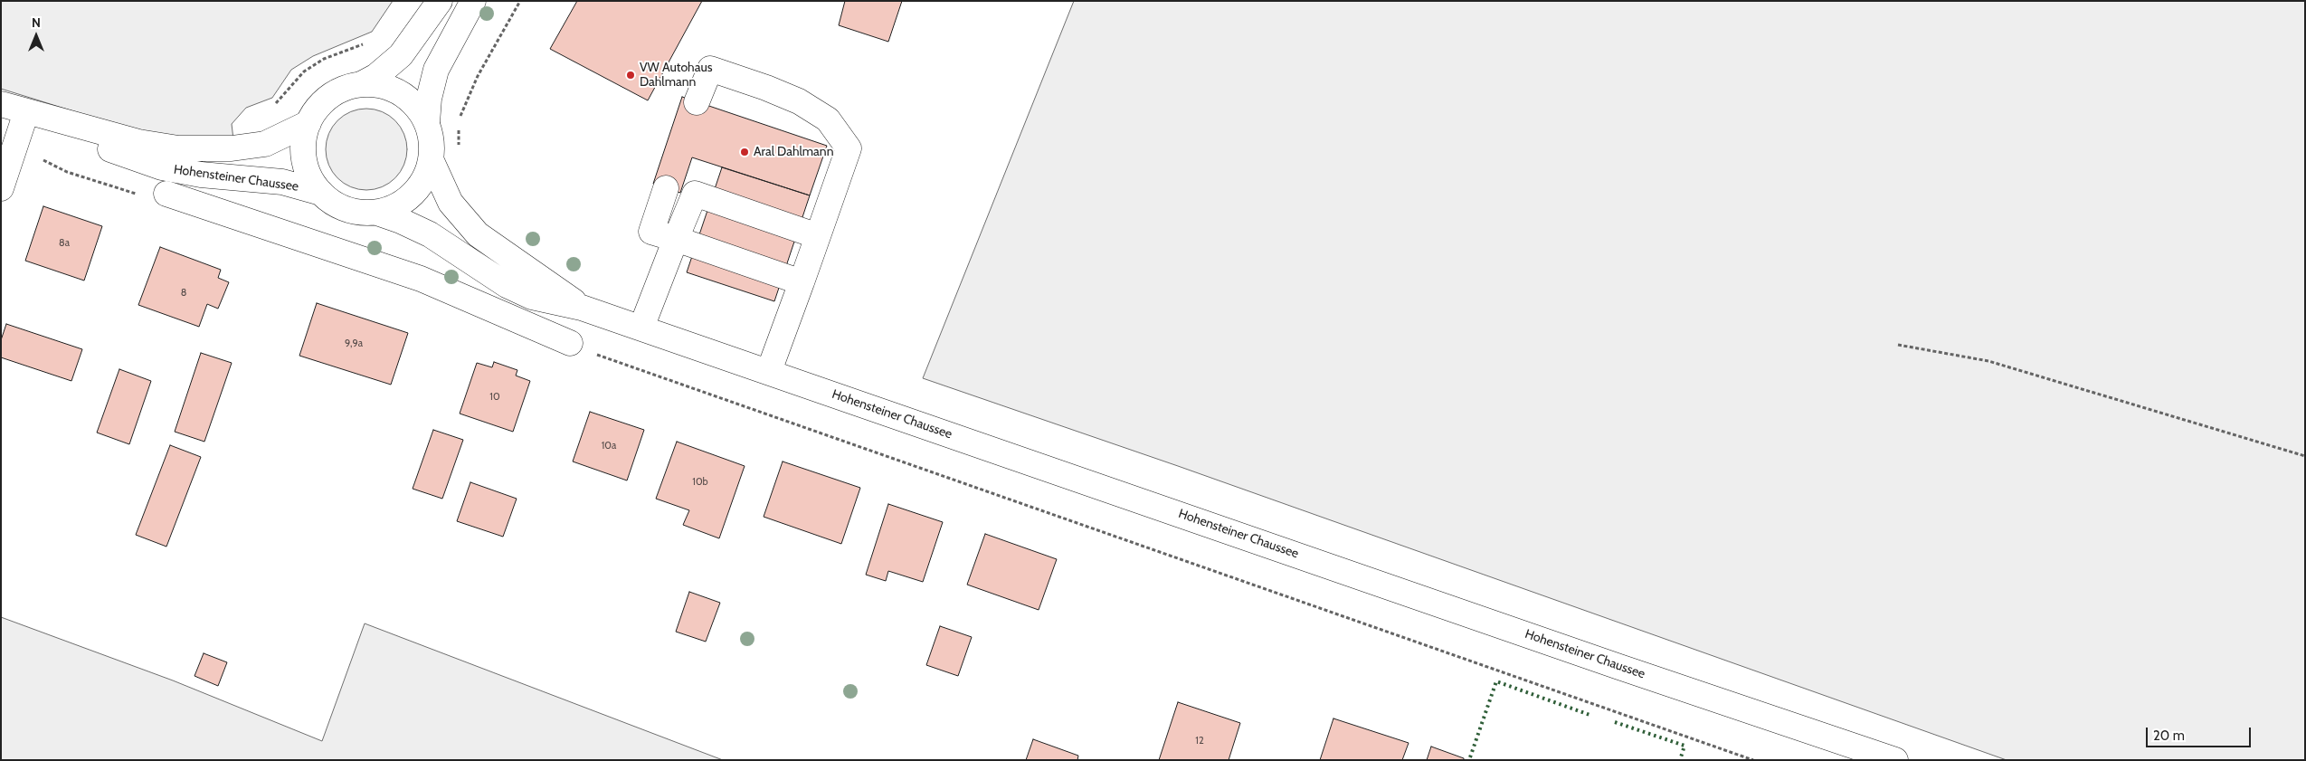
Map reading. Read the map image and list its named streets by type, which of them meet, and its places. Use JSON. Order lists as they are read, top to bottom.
{
  "streets": {
    "main road": ["Hohensteiner Chaussee"]
  },
  "places": ["VW Autohaus Dahlmann", "Aral Dahlmann"],
  "house_numbers": [
    "8a",
    "8",
    "9,9a",
    "10",
    "10a",
    "10b",
    "12"
  ],
  "scale_bar": "20 m",
  "north": "top"
}
